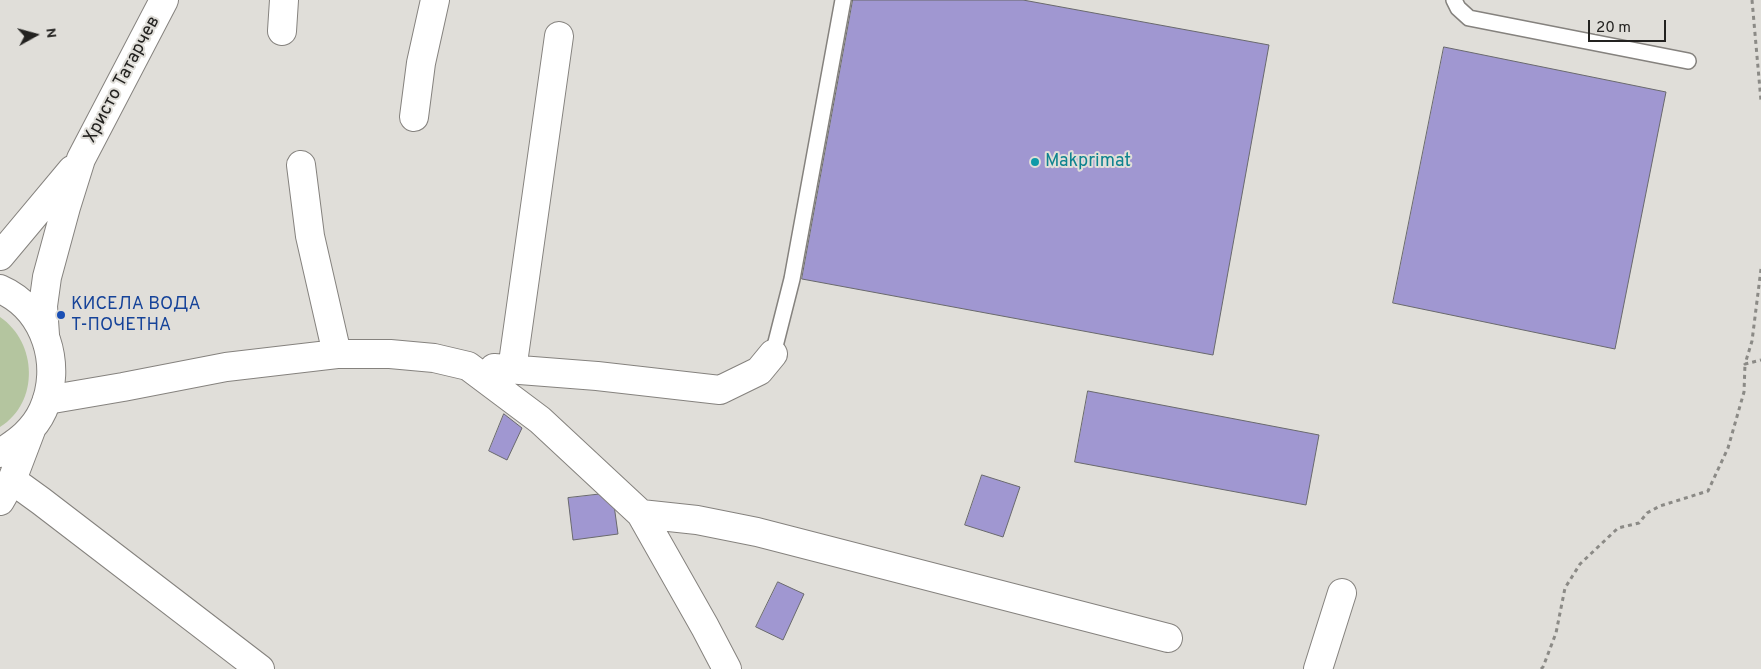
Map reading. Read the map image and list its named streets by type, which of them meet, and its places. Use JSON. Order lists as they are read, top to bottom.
{
  "streets": {
    "street": ["Христо Татарчев"]
  },
  "places": ["Makprimat", "КИСЕЛА ВОДА Т-ПОЧЕТНА"],
  "scale_bar": "20 m",
  "north": "right"
}
